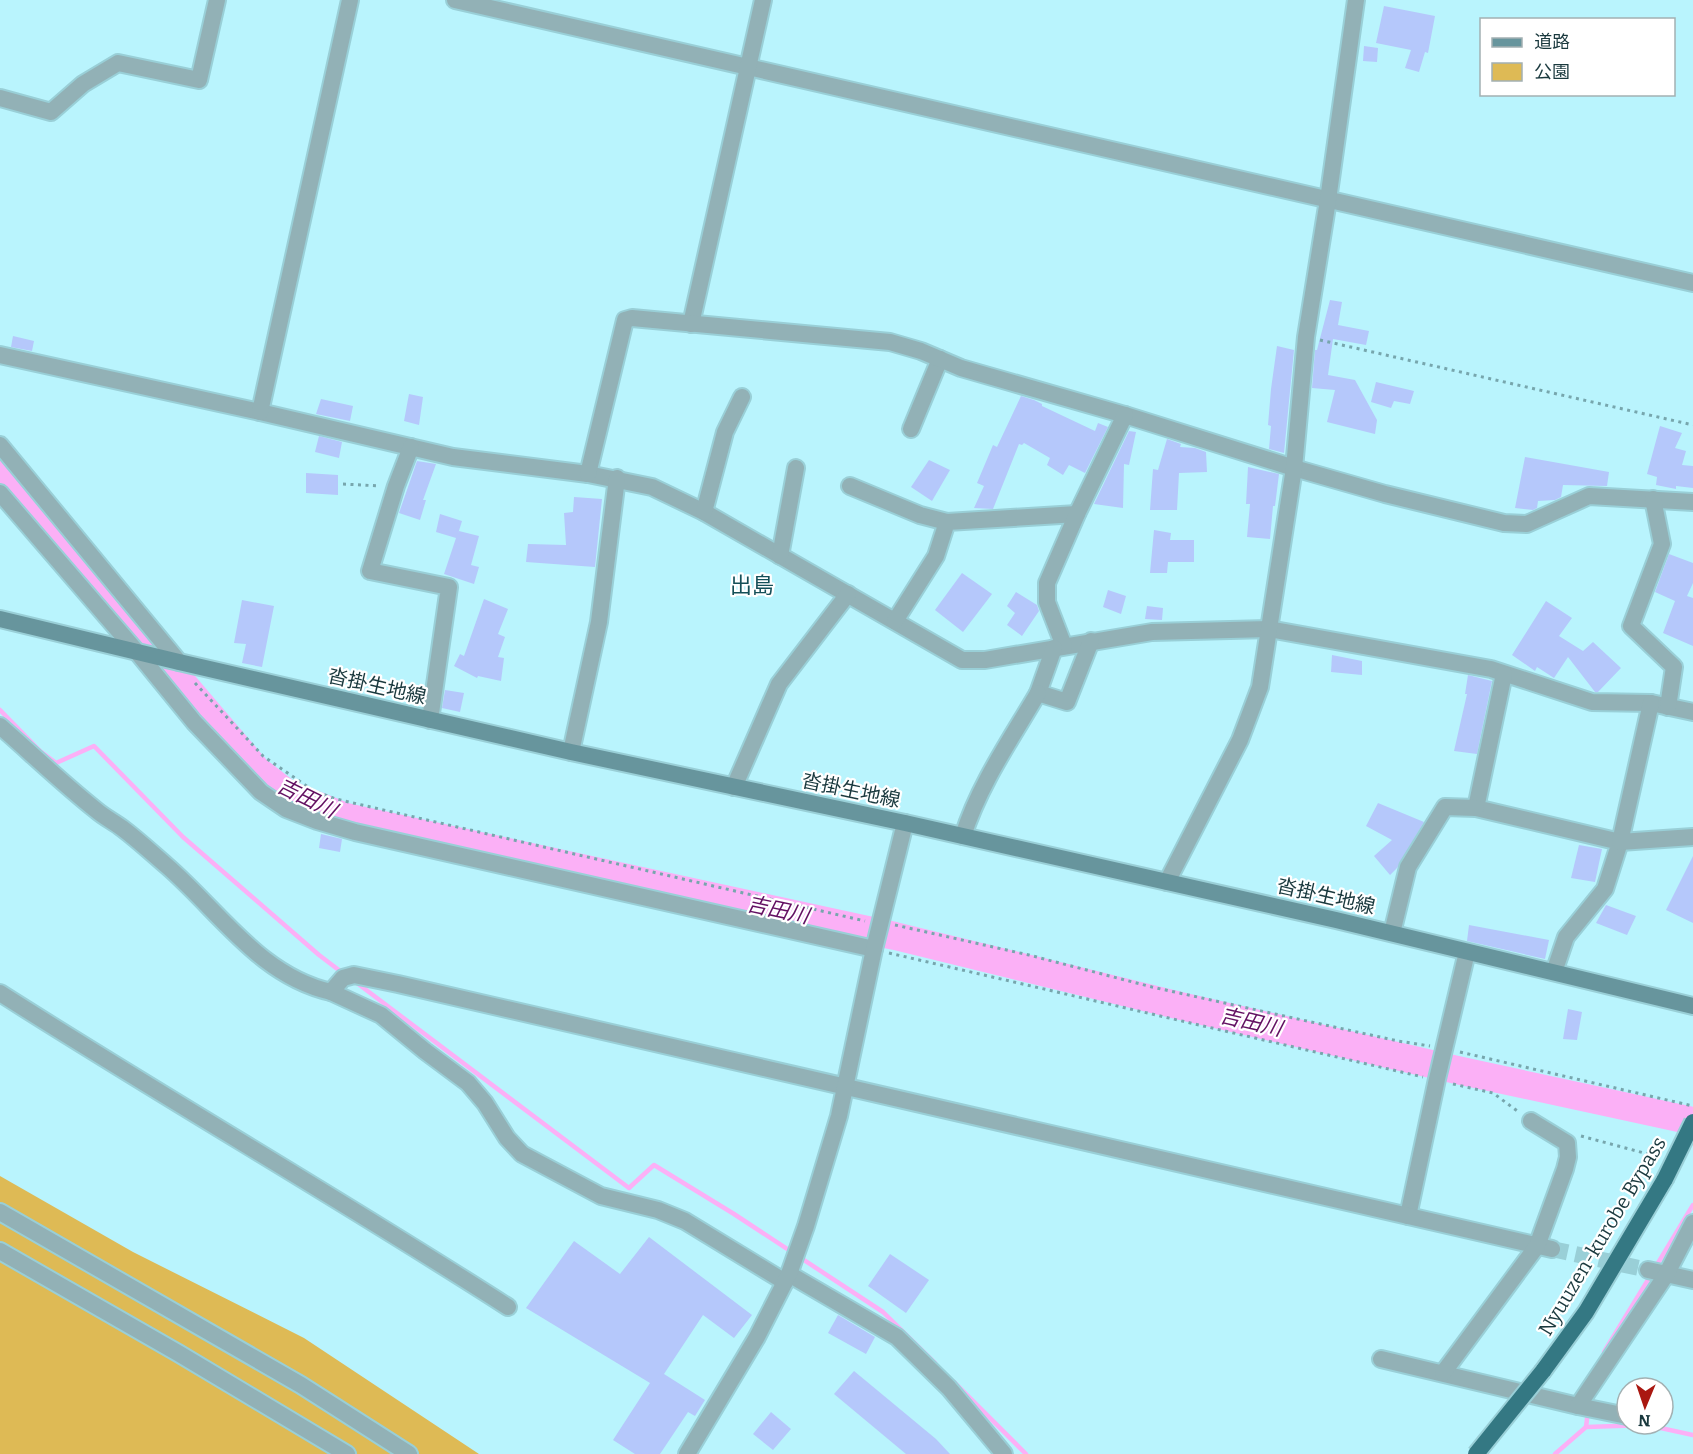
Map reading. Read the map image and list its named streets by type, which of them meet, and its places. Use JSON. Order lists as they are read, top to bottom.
{
  "streets": {
    "highway": ["Nyuuzen-kurobe Bypass"],
    "main road": ["沓掛生地線"]
  },
  "districts": ["出島"],
  "water": ["吉田川"],
  "legend": ["道路", "公園"],
  "north": "bottom"
}
